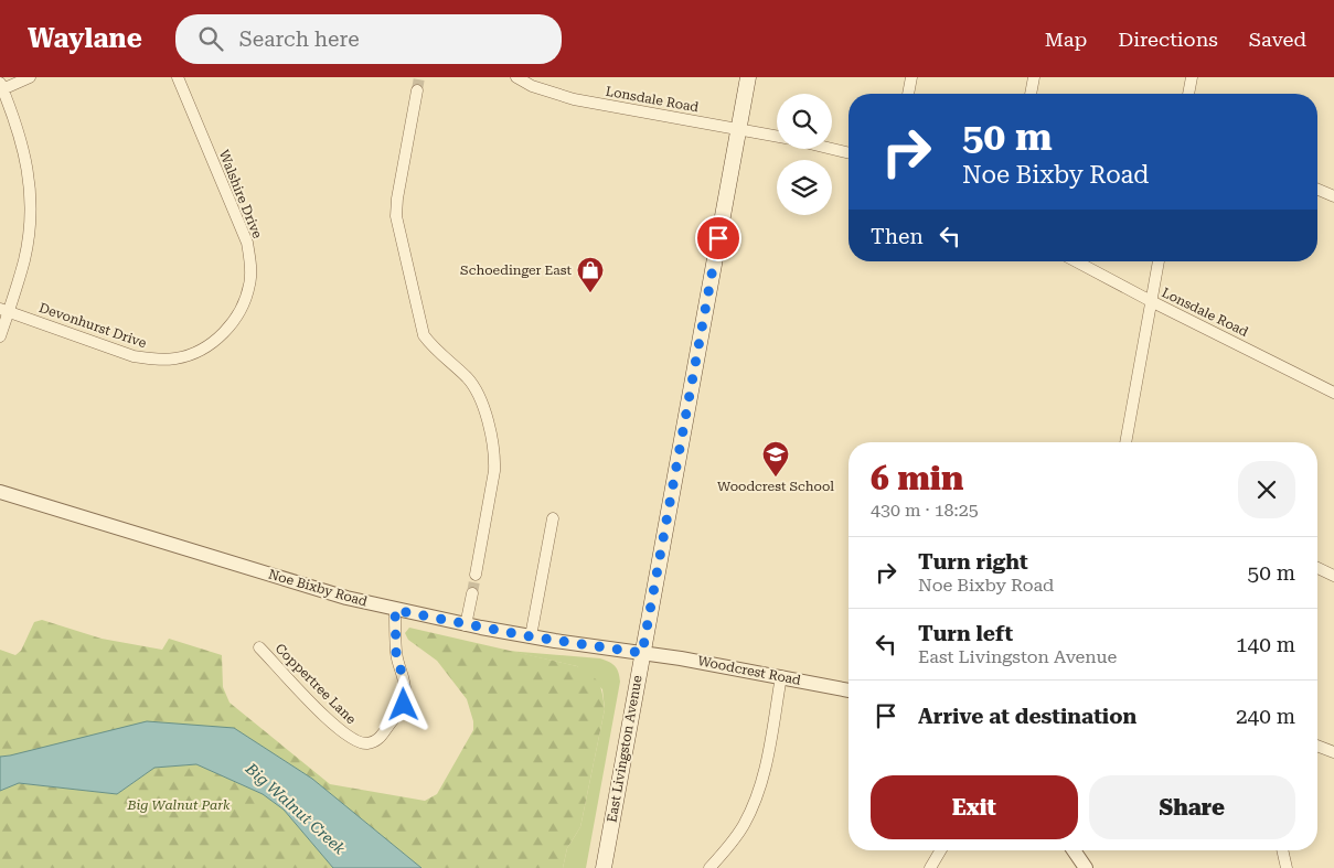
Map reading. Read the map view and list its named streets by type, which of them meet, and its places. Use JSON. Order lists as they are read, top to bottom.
{
  "streets": {
    "main road": ["East Livingston Avenue"],
    "street": [
      "Lonsdale Road",
      "Walshire Drive",
      "Devonhurst Drive",
      "Noe Bixby Road",
      "Woodcrest Road",
      "Coppertree Lane"
    ]
  },
  "crossings": [
    ["Lonsdale Road", "East Livingston Avenue"],
    ["Walshire Drive", "Devonhurst Drive"],
    ["Noe Bixby Road", "Woodcrest Road"],
    ["Noe Bixby Road", "Coppertree Lane"],
    ["Noe Bixby Road", "East Livingston Avenue"],
    ["Woodcrest Road", "East Livingston Avenue"]
  ],
  "water": ["Big Walnut Creek"],
  "parks": ["Big Walnut Park"],
  "places": {
    "shop": ["Schoedinger East"],
    "school or university": ["Woodcrest School"]
  },
  "page": {
    "header": "Waylane",
    "search": "Search here",
    "nav": ["Map", "Directions", "Saved"],
    "turn": ["50 m", "Noe Bixby Road"],
    "then": "Then",
    "heading": ["6 min", "430 m · 18:25"],
    "list": [
      {
        "name": "Turn right",
        "note": "Noe Bixby Road",
        "value": "50 m"
      },
      {
        "name": "Turn left",
        "note": "East Livingston Avenue",
        "value": "140 m"
      },
      {
        "name": "Arrive at destination",
        "value": "240 m"
      }
    ],
    "buttons": ["Exit", "Share"]
  }
}
